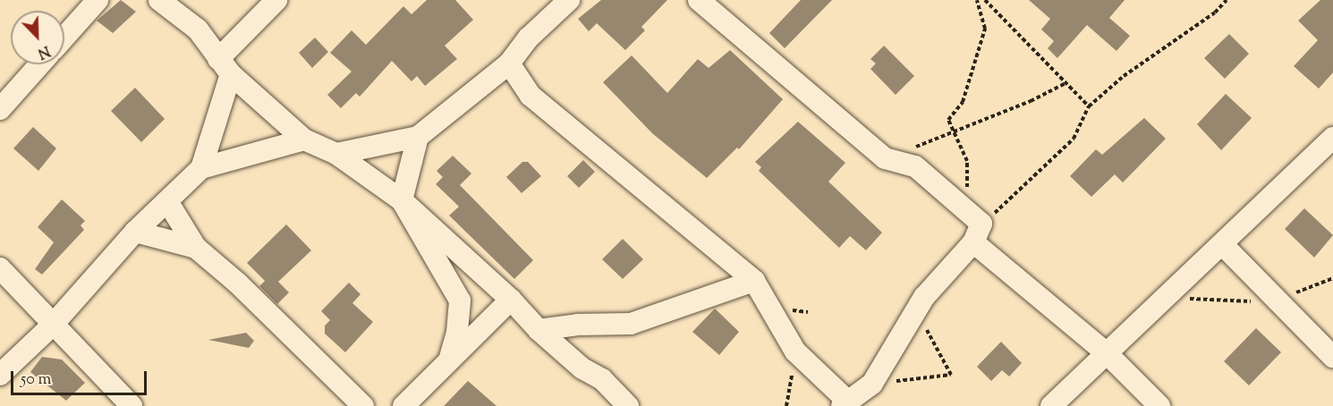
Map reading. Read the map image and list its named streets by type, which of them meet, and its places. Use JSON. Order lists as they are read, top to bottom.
{
  "scale_bar": "50 m",
  "north": "bottom right"
}
